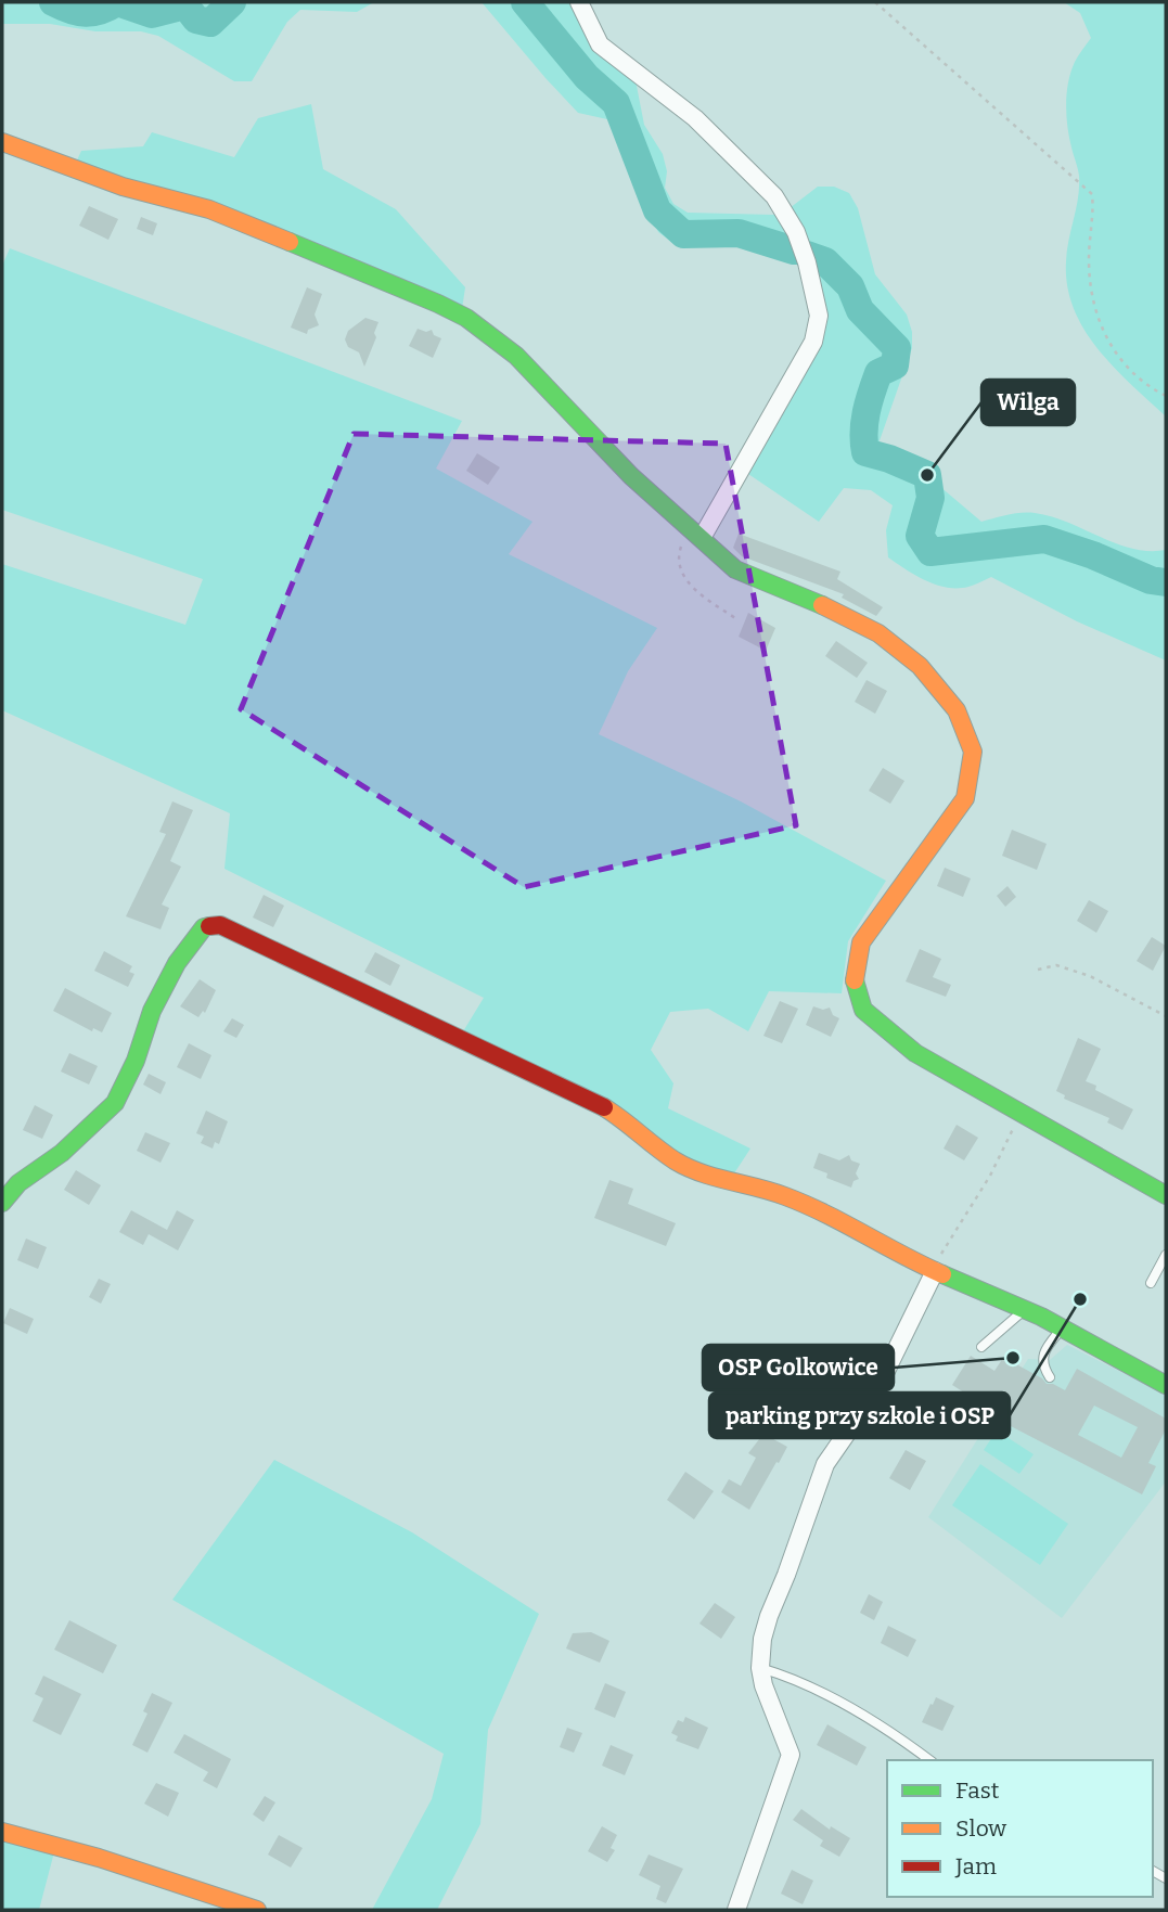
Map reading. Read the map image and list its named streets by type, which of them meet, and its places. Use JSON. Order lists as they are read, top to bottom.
{
  "places": ["Wilga", "parking przy szkole i OSP", "OSP Golkowice"],
  "legend": ["Fast", "Slow", "Jam"]
}
